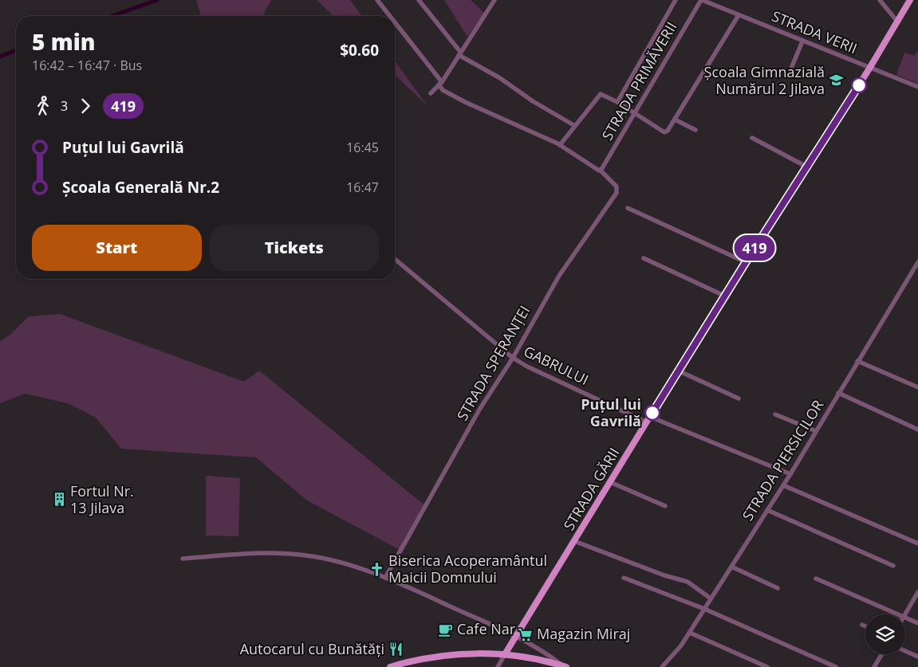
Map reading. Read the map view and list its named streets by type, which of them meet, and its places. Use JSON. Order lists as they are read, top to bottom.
{
  "streets": {
    "main road": ["STRADA GĂRII"],
    "street": [
      "STRADA VERII",
      "STRADA PRIMĂVERII",
      "STRADA SPERANȚEI",
      "GABRULUI",
      "STRADA PIERSICILOR"
    ]
  },
  "crossings": [
    ["STRADA VERII", "STRADA PRIMĂVERII"],
    ["STRADA VERII", "STRADA GĂRII"],
    ["STRADA PRIMĂVERII", "STRADA SPERANȚEI"],
    ["STRADA SPERANȚEI", "GABRULUI"],
    ["GABRULUI", "STRADA PIERSICILOR"],
    ["GABRULUI", "STRADA GĂRII"]
  ],
  "places": {
    "school or university": ["Școala Gimnazială Numărul 2 Jilava"],
    "other": ["Puțul lui Gavrilă"],
    "building": ["Fortul Nr. 13 Jilava"],
    "church": ["Biserica Acoperamântul Maicii Domnului"],
    "cafe": ["Cafe Nar"],
    "supermarket": ["Magazin Miraj"],
    "restaurant": ["Autocarul cu Bunătăți"]
  },
  "lines": ["bus line 419"],
  "page": {
    "on_map": "419",
    "heading": ["5 min", "16:42 – 16:47 · Bus", "$0.60"],
    "legs": ["3", "419"],
    "list": [
      {
        "name": "Puțul lui Gavrilă",
        "value": "16:45"
      },
      {
        "name": "Școala Generală Nr.2",
        "value": "16:47"
      }
    ],
    "buttons": ["Start", "Tickets"]
  }
}
